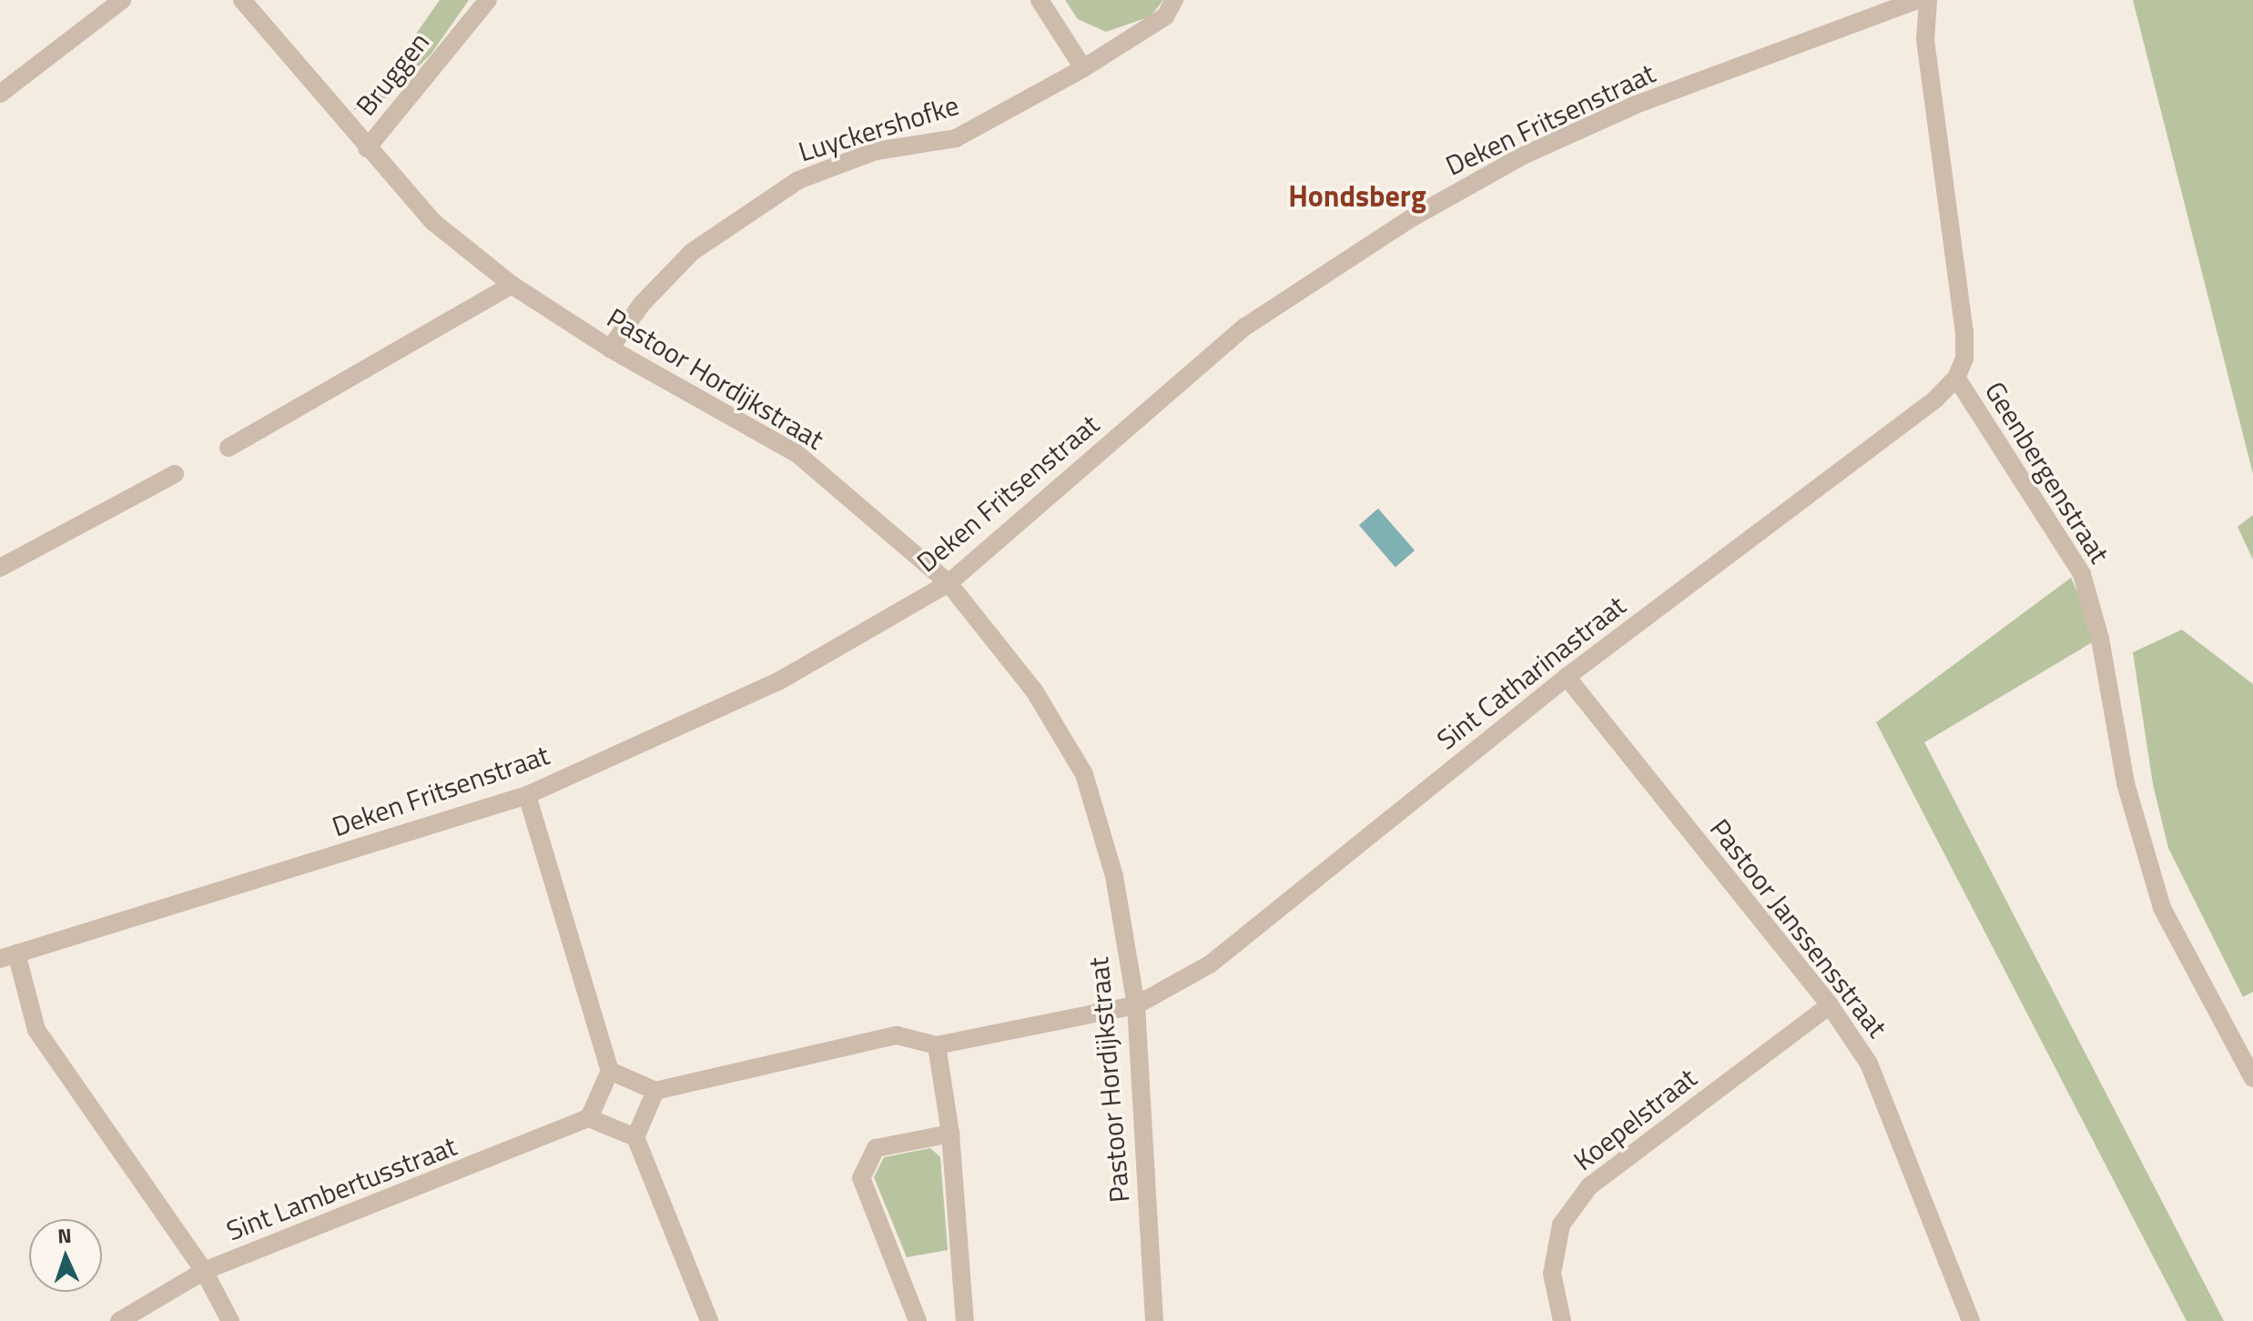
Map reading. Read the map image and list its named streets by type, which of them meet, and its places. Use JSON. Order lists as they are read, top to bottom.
{
  "streets": {
    "street": [
      "Bruggen",
      "Deken Fritsenstraat",
      "Luyckershofke",
      "Pastoor Hordijkstraat",
      "Geenbergenstraat",
      "Sint Catharinastraat",
      "Pastoor Janssensstraat",
      "Koepelstraat",
      "Sint Lambertusstraat"
    ]
  },
  "crossings": [
    ["Bruggen", "Pastoor Hordijkstraat"],
    ["Deken Fritsenstraat", "Pastoor Hordijkstraat"],
    ["Luyckershofke", "Pastoor Hordijkstraat"],
    ["Pastoor Hordijkstraat", "Sint Catharinastraat"],
    ["Geenbergenstraat", "Sint Catharinastraat"],
    ["Sint Catharinastraat", "Pastoor Janssensstraat"],
    ["Pastoor Janssensstraat", "Koepelstraat"]
  ],
  "districts": ["Hondsberg"],
  "north": "top"
}
